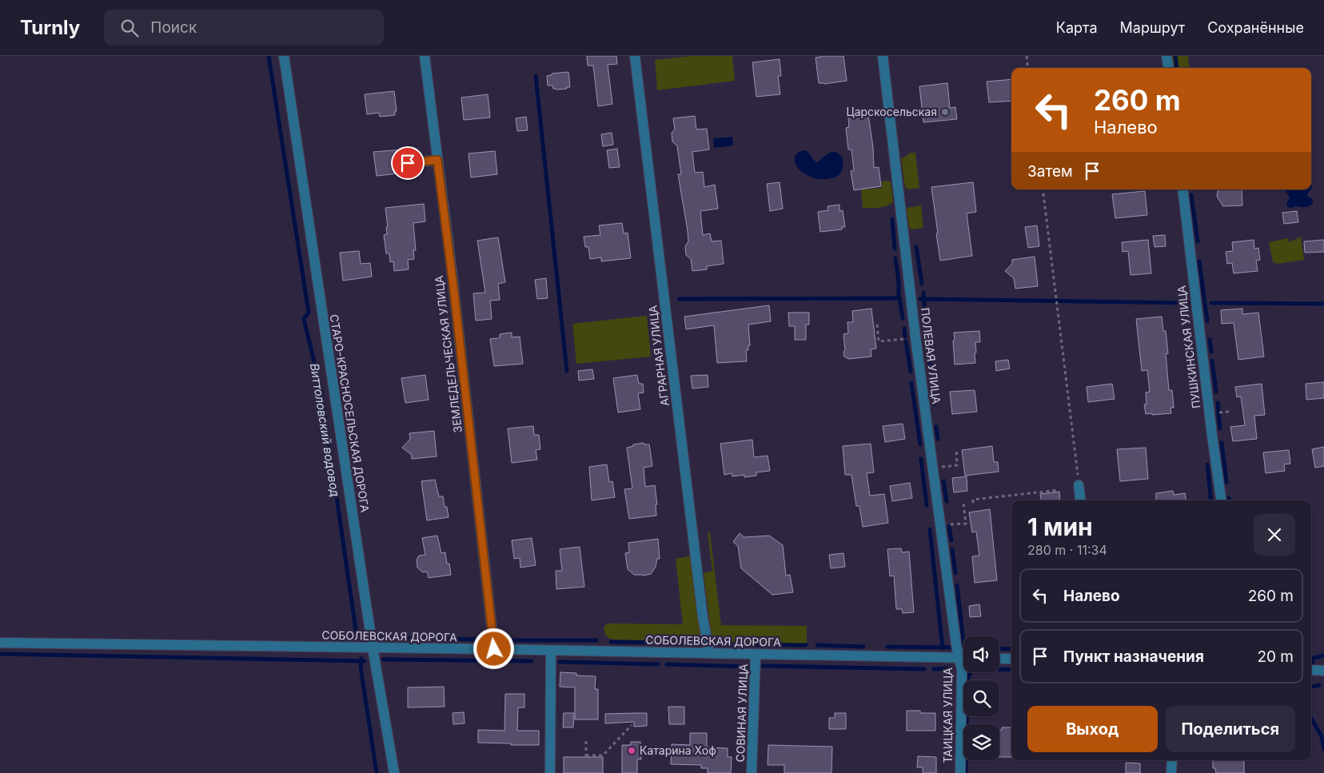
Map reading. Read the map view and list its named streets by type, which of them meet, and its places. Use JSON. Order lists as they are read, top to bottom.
{
  "streets": {
    "street": [
      "ПУШКИНСКАЯ УЛИЦА",
      "ЗЕМЛЕДЕЛЬЧЕСКАЯ УЛИЦА",
      "АГРАРНАЯ УЛИЦА",
      "ПОЛЕВАЯ УЛИЦА",
      "СТАРО-КРАСНОСЕЛЬСКАЯ ДОРОГА",
      "СОБОЛЕВСКАЯ ДОРОГА",
      "СОВИНАЯ УЛИЦА",
      "ТАИЦКАЯ УЛИЦА"
    ]
  },
  "crossings": [
    ["ЗЕМЛЕДЕЛЬЧЕСКАЯ УЛИЦА", "СОБОЛЕВСКАЯ ДОРОГА"],
    ["АГРАРНАЯ УЛИЦА", "СОБОЛЕВСКАЯ ДОРОГА"],
    ["ПОЛЕВАЯ УЛИЦА", "СОБОЛЕВСКАЯ ДОРОГА"],
    ["ПОЛЕВАЯ УЛИЦА", "ТАИЦКАЯ УЛИЦА"],
    ["СТАРО-КРАСНОСЕЛЬСКАЯ ДОРОГА", "СОБОЛЕВСКАЯ ДОРОГА"],
    ["СОБОЛЕВСКАЯ ДОРОГА", "СОВИНАЯ УЛИЦА"],
    ["СОБОЛЕВСКАЯ ДОРОГА", "ТАИЦКАЯ УЛИЦА"]
  ],
  "water": ["Виттоловский водовод"],
  "places": ["Царскосельская", "Катарина Хоф"],
  "page": {
    "header": "Turnly",
    "search": "Поиск",
    "nav": ["Карта", "Маршрут", "Сохранённые"],
    "turn": ["260 m", "Налево"],
    "then": "Затем",
    "heading": ["1 мин", "280 m · 11:34"],
    "list": [
      {
        "name": "Налево",
        "value": "260 m"
      },
      {
        "name": "Пункт назначения",
        "value": "20 m"
      }
    ],
    "buttons": ["Выход", "Поделиться"]
  }
}
